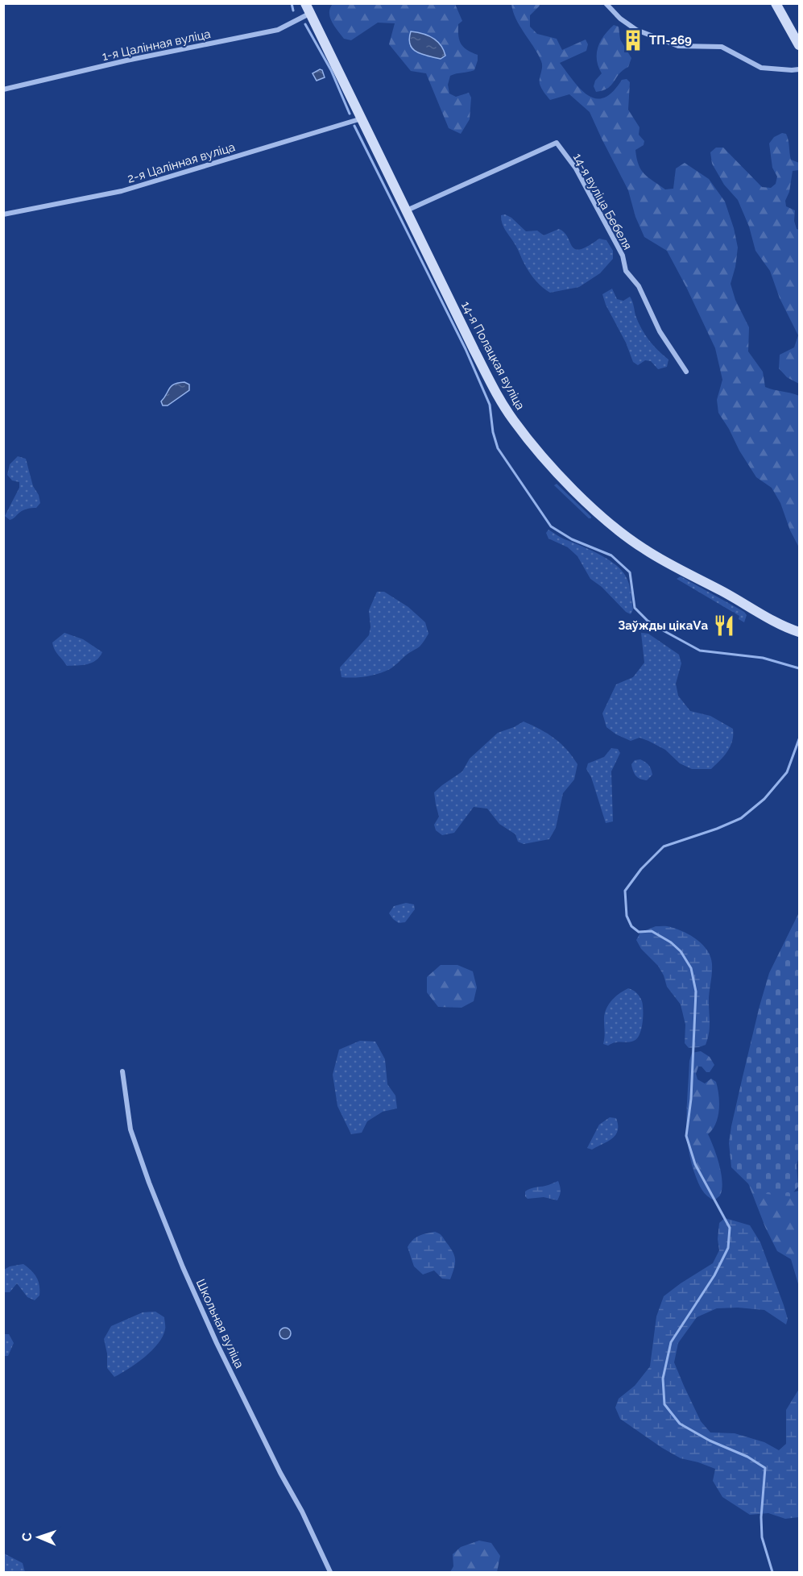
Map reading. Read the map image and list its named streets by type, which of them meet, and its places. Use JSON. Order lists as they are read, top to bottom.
{
  "streets": {
    "main road": ["14-я Полацкая вуліца"],
    "street": [
      "1-я Цалінная вуліца",
      "2-я Цалінная вуліца",
      "14-я вуліца Бебеля",
      "Школьная вуліца"
    ]
  },
  "crossings": [
    ["1-я Цалінная вуліца", "14-я Полацкая вуліца"],
    ["2-я Цалінная вуліца", "14-я Полацкая вуліца"],
    ["14-я вуліца Бебеля", "14-я Полацкая вуліца"]
  ],
  "places": {
    "building": ["ТП-269"],
    "restaurant": ["Заўжды цікаVа"]
  },
  "north": "left"
}
